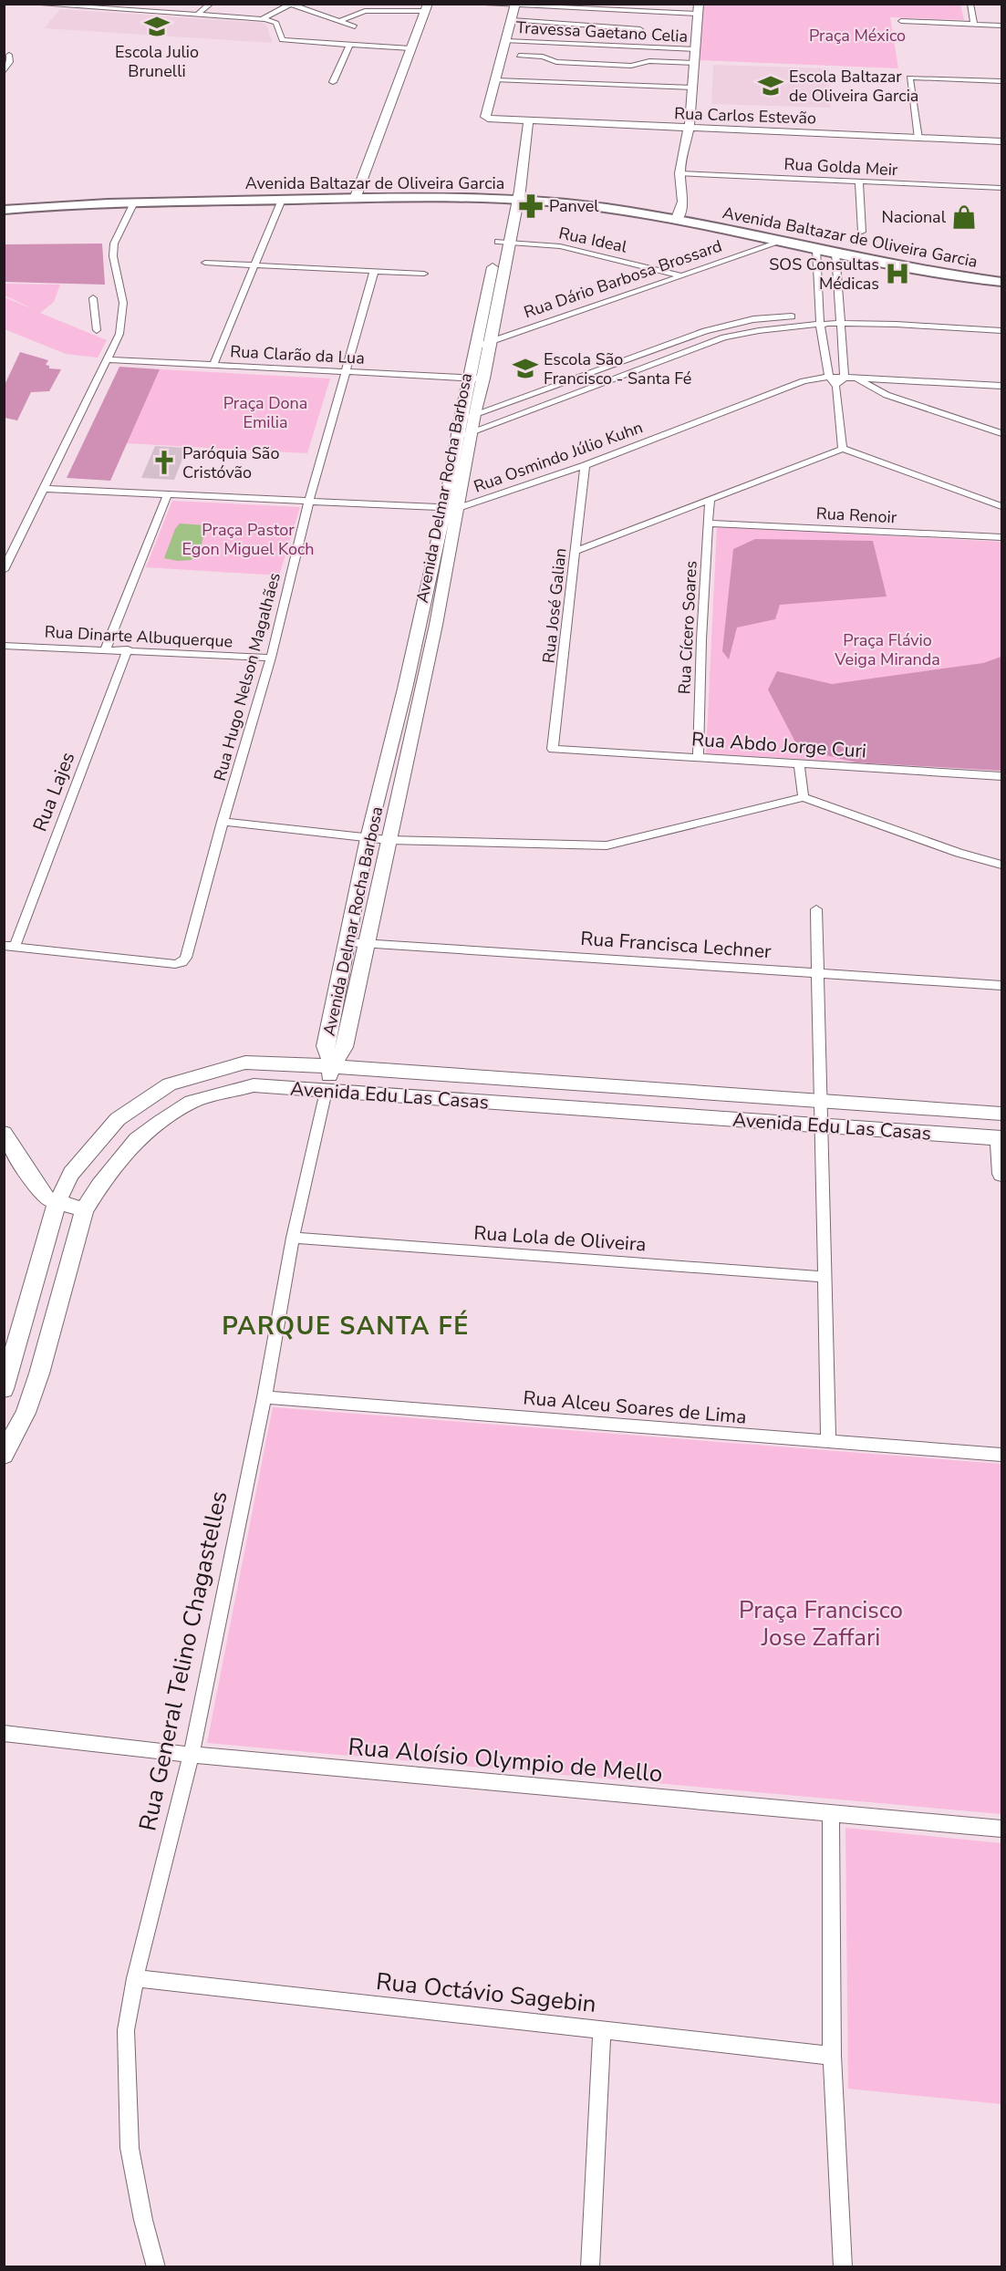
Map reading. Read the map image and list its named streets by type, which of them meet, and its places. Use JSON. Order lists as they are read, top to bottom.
{
  "streets": {
    "main road": ["Avenida Baltazar de Oliveira Garcia"],
    "street": [
      "Travessa Gaetano Celia",
      "Rua Carlos Estevão",
      "Rua Golda Meir",
      "Rua Ideal",
      "Rua Dário Barbosa Brossard",
      "Rua Clarão da Lua",
      "Rua Osmindo Júlio Kuhn",
      "Avenida Delmar Rocha Barbosa",
      "Rua Renoir",
      "Rua José Galian",
      "Rua Cícero Soares",
      "Rua Dinarte Albuquerque",
      "Rua Hugo Nelson Magalhães",
      "Rua Abdo Jorge Curi",
      "Rua Lajes",
      "Rua Francisca Lechner",
      "Avenida Edu Las Casas",
      "Rua Lola de Oliveira",
      "Rua Alceu Soares de Lima",
      "Rua General Telino Chagastelles",
      "Rua Aloísio Olympio de Mello",
      "Rua Octávio Sagebin"
    ]
  },
  "crossings": [
    ["Rua Carlos Estevão", "Avenida Delmar Rocha Barbosa"],
    ["Avenida Baltazar de Oliveira Garcia", "Rua Dário Barbosa Brossard"],
    ["Avenida Baltazar de Oliveira Garcia", "Avenida Delmar Rocha Barbosa"],
    ["Rua Ideal", "Rua Dário Barbosa Brossard"],
    ["Rua Ideal", "Avenida Delmar Rocha Barbosa"],
    ["Rua Dário Barbosa Brossard", "Avenida Delmar Rocha Barbosa"],
    ["Rua Clarão da Lua", "Avenida Delmar Rocha Barbosa"],
    ["Rua Clarão da Lua", "Rua Hugo Nelson Magalhães"],
    ["Rua Osmindo Júlio Kuhn", "Avenida Delmar Rocha Barbosa"],
    ["Rua Osmindo Júlio Kuhn", "Rua José Galian"],
    ["Rua Osmindo Júlio Kuhn", "Rua Hugo Nelson Magalhães"],
    ["Avenida Delmar Rocha Barbosa", "Rua Francisca Lechner"],
    ["Avenida Delmar Rocha Barbosa", "Avenida Edu Las Casas"],
    ["Avenida Delmar Rocha Barbosa", "Rua General Telino Chagastelles"],
    ["Rua Renoir", "Rua Cícero Soares"],
    ["Rua José Galian", "Rua Abdo Jorge Curi"],
    ["Rua Cícero Soares", "Rua Abdo Jorge Curi"],
    ["Rua Dinarte Albuquerque", "Rua Hugo Nelson Magalhães"],
    ["Rua Dinarte Albuquerque", "Rua Lajes"],
    ["Rua Hugo Nelson Magalhães", "Rua Lajes"],
    ["Avenida Edu Las Casas", "Rua General Telino Chagastelles"],
    ["Rua Lola de Oliveira", "Rua General Telino Chagastelles"],
    ["Rua Alceu Soares de Lima", "Rua General Telino Chagastelles"],
    ["Rua General Telino Chagastelles", "Rua Aloísio Olympio de Mello"],
    ["Rua General Telino Chagastelles", "Rua Octávio Sagebin"]
  ],
  "districts": ["PARQUE SANTA FÉ"],
  "parks": [
    "Praça México",
    "Praça Dona Emilia",
    "Praça Pastor Egon Miguel Koch",
    "Praça Flávio Veiga Miranda",
    "Praça Francisco Jose Zaffari"
  ],
  "places": {
    "school or university": ["Escola Julio Brunelli", "Escola Baltazar de Oliveira Garcia", "Escola São Francisco - Santa Fé"],
    "pharmacy": ["Panvel"],
    "shop": ["Nacional"],
    "hospital": ["SOS Consultas Médicas"],
    "church": ["Paróquia São Cristóvão"]
  }
}
